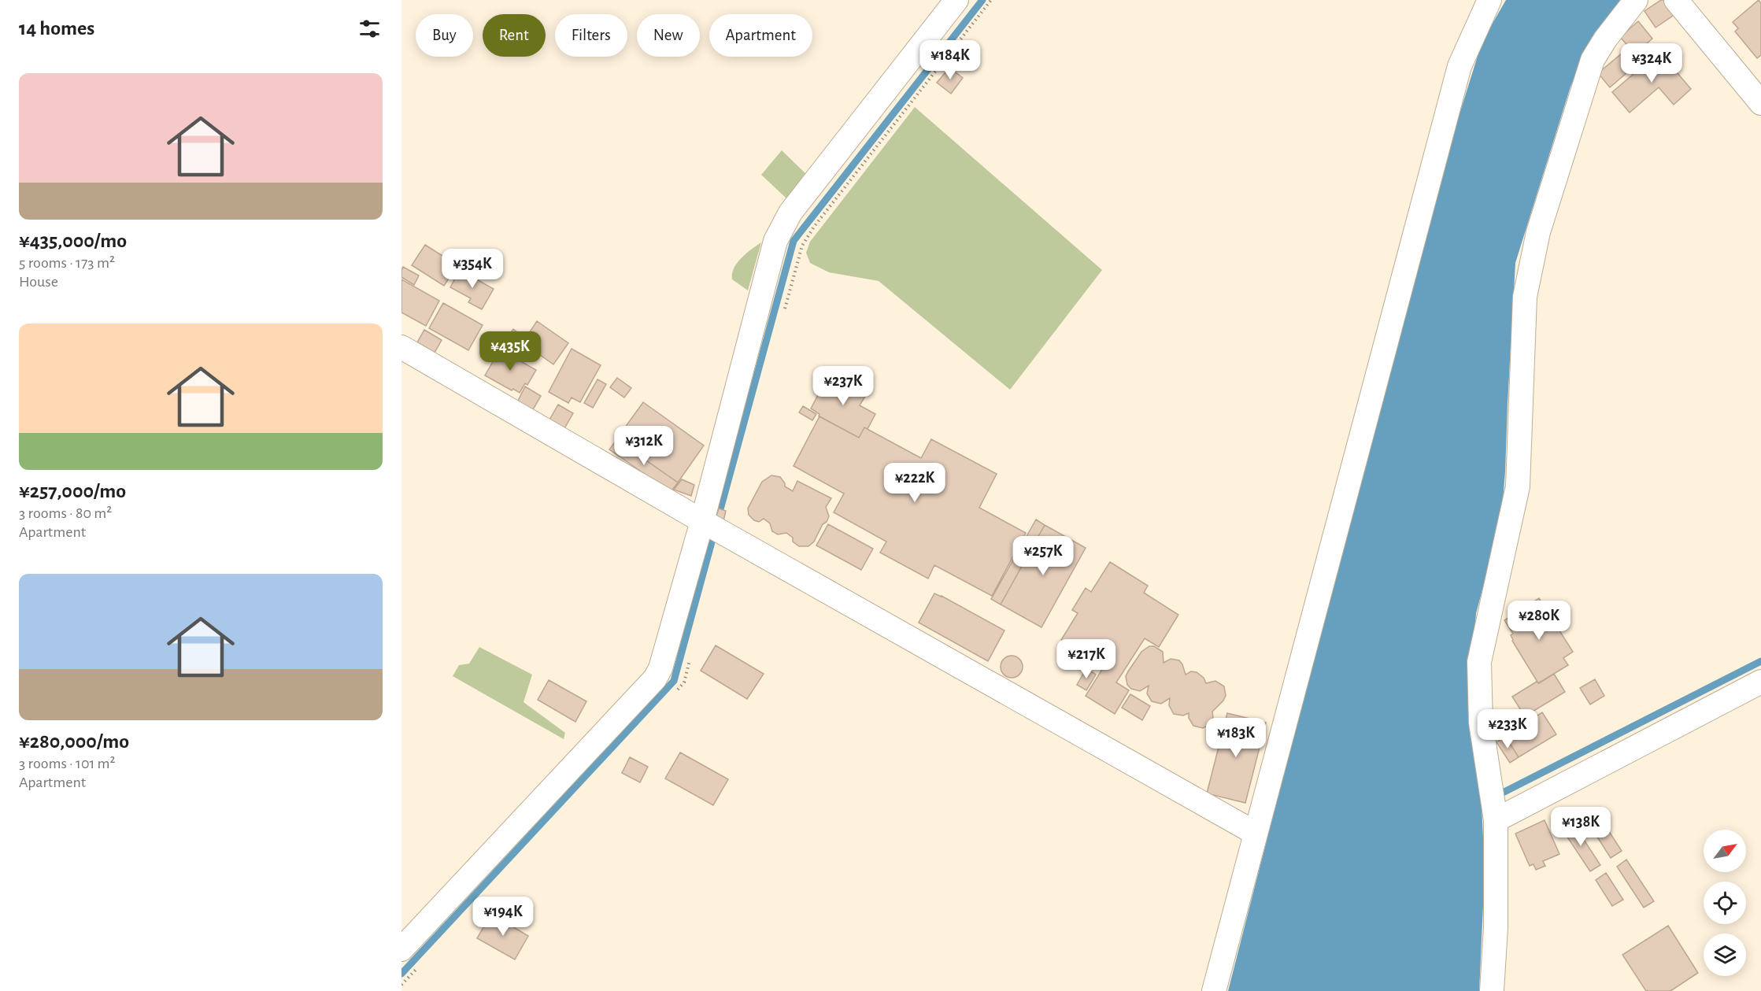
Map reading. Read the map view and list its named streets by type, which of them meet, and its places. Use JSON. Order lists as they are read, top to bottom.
{
  "north": "top right",
  "page": {
    "heading": "14 homes",
    "chip": [
      "Buy",
      "Rent",
      "Filters",
      "New",
      "Apartment"
    ],
    "price": [
      "¥184K",
      "¥324K",
      "¥354K",
      "¥435K",
      "¥237K",
      "¥312K",
      "¥222K",
      "¥257K",
      "¥280K",
      "¥217K",
      "¥233K",
      "¥183K",
      "¥138K",
      "¥194K"
    ],
    "list": [
      {
        "name": "¥435,000/mo",
        "note": "5 rooms · 173 m² · House"
      },
      {
        "name": "¥257,000/mo",
        "note": "3 rooms · 80 m² · Apartment"
      },
      {
        "name": "¥280,000/mo",
        "note": "3 rooms · 101 m² · Apartment"
      }
    ]
  }
}
